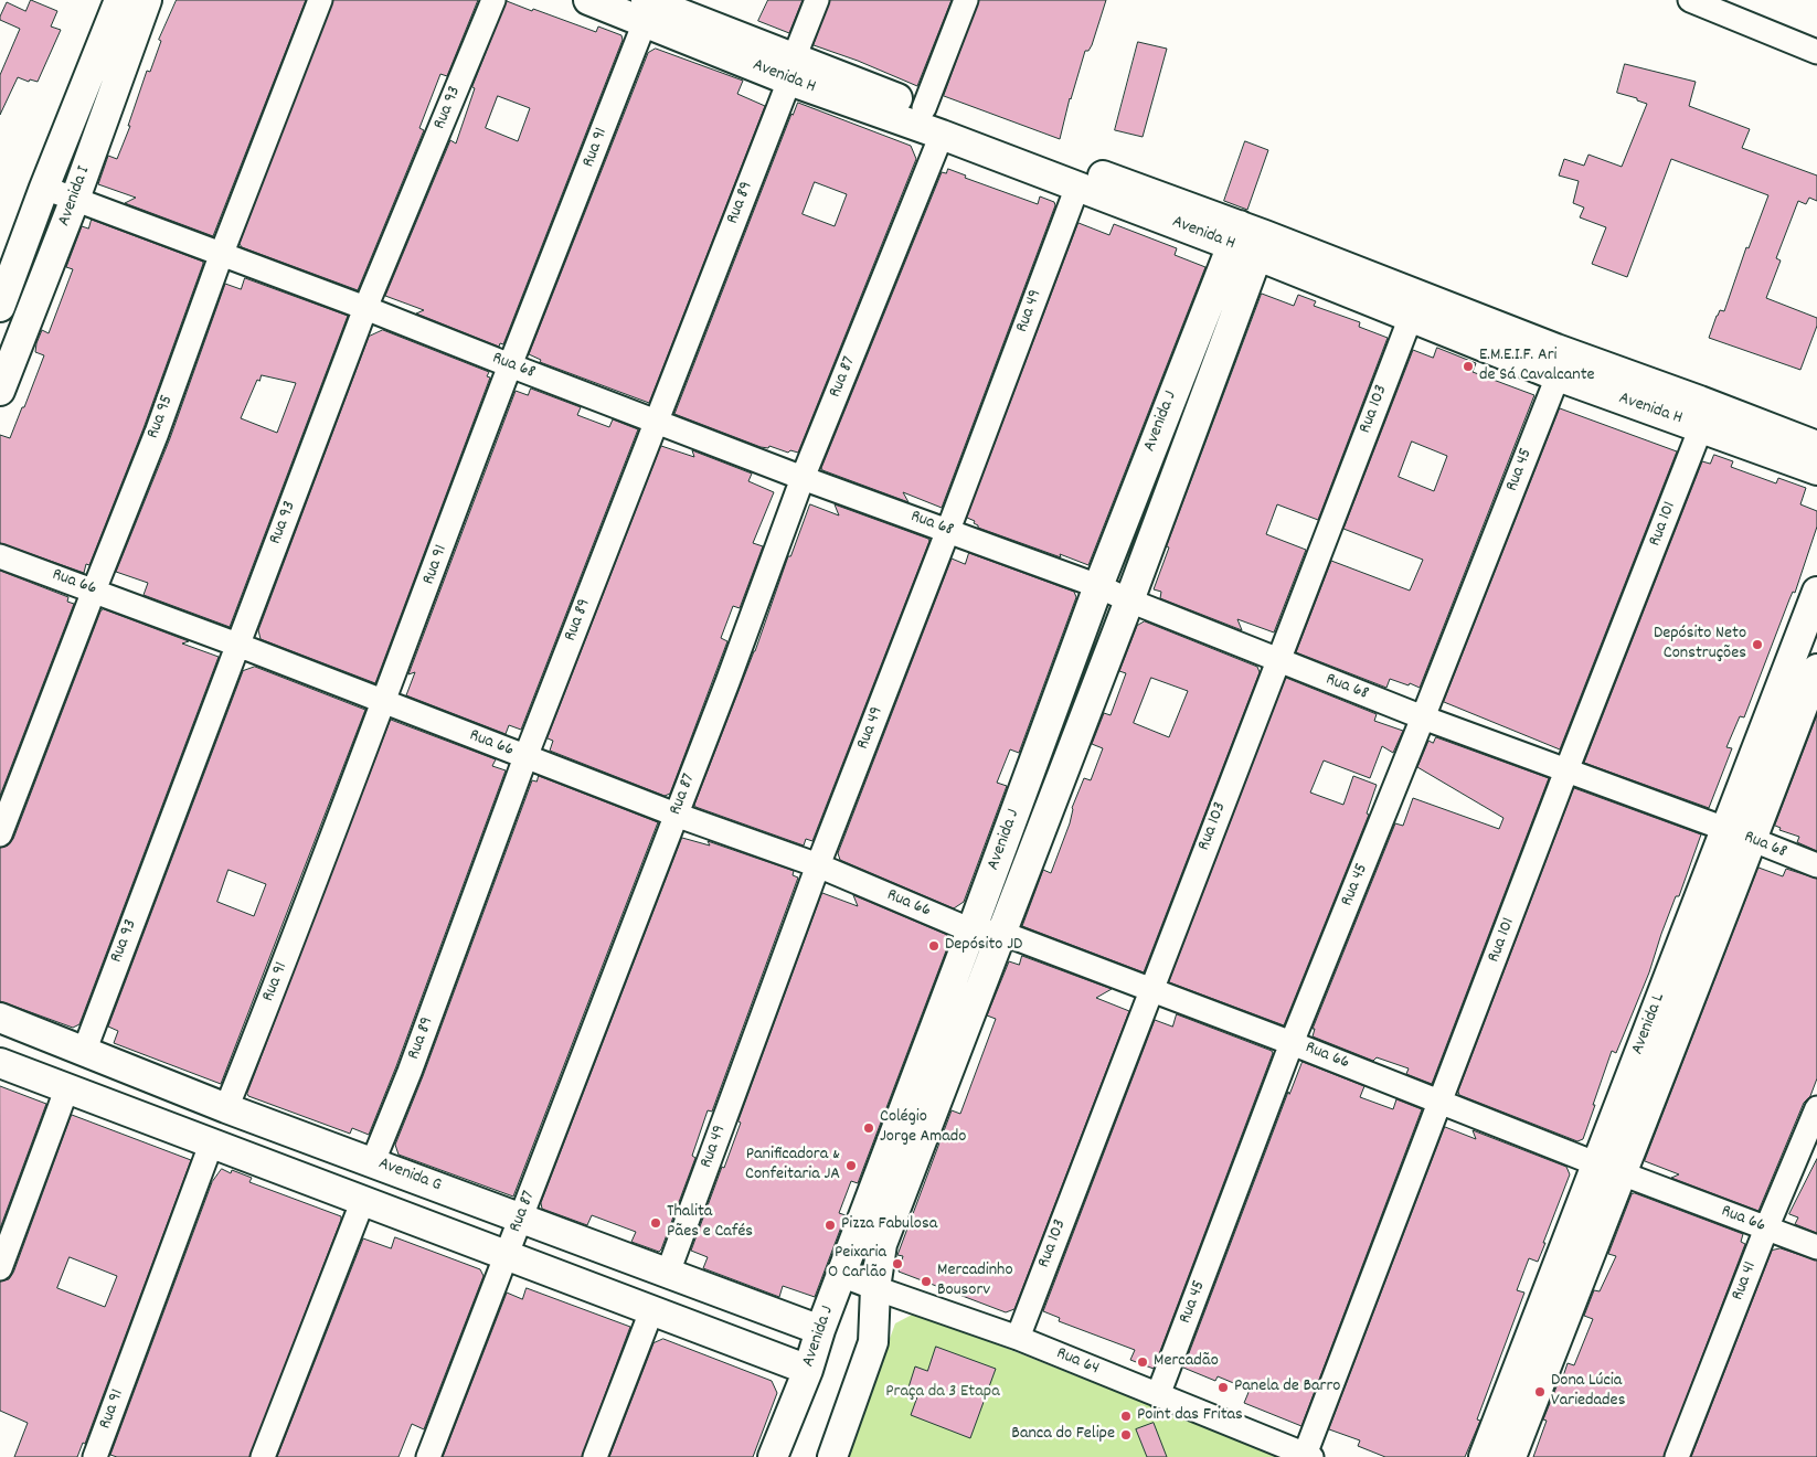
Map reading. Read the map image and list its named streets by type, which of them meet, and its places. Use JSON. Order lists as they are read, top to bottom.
{
  "streets": {
    "street": [
      "Avenida H",
      "Rua 93",
      "Rua 91",
      "Avenida I",
      "Rua 89",
      "Rua 49",
      "Rua 68",
      "Rua 87",
      "Rua 103",
      "Rua 95",
      "Avenida J",
      "Rua 45",
      "Rua 101",
      "Rua 66",
      "Avenida L",
      "Avenida G",
      "Rua 41",
      "Rua 64"
    ]
  },
  "crossings": [
    ["Avenida H", "Rua 91"],
    ["Avenida H", "Rua 89"],
    ["Avenida H", "Rua 49"],
    ["Avenida H", "Rua 87"],
    ["Avenida H", "Rua 103"],
    ["Avenida H", "Avenida J"],
    ["Avenida H", "Rua 45"],
    ["Avenida H", "Rua 101"],
    ["Rua 93", "Rua 68"],
    ["Rua 93", "Rua 66"],
    ["Rua 93", "Avenida G"],
    ["Rua 91", "Rua 68"],
    ["Rua 91", "Rua 66"],
    ["Rua 91", "Avenida G"],
    ["Avenida I", "Rua 68"],
    ["Rua 89", "Rua 68"],
    ["Rua 89", "Rua 66"],
    ["Rua 89", "Avenida G"],
    ["Rua 49", "Rua 68"],
    ["Rua 49", "Rua 66"],
    ["Rua 49", "Avenida G"],
    ["Rua 68", "Rua 87"],
    ["Rua 68", "Rua 103"],
    ["Rua 68", "Rua 95"],
    ["Rua 68", "Avenida J"],
    ["Rua 68", "Rua 45"],
    ["Rua 68", "Rua 101"],
    ["Rua 68", "Avenida L"],
    ["Rua 87", "Rua 66"],
    ["Rua 87", "Avenida G"],
    ["Rua 103", "Rua 66"],
    ["Rua 103", "Rua 64"],
    ["Rua 95", "Rua 66"],
    ["Avenida J", "Rua 66"],
    ["Avenida J", "Avenida G"],
    ["Avenida J", "Rua 64"],
    ["Rua 45", "Rua 66"],
    ["Rua 45", "Rua 64"],
    ["Rua 101", "Rua 66"],
    ["Rua 101", "Rua 64"],
    ["Rua 66", "Avenida L"],
    ["Rua 66", "Rua 41"]
  ],
  "parks": ["Praça da 3 Etapa"],
  "places": [
    "E.M.E.I.F. Ari de Sá Cavalcante",
    "Depósito Neto Construções",
    "Depósito JD",
    "Colégio Jorge Amado",
    "Panificadora & Confeitaria JA",
    "Thalita Pães e Cafés",
    "Pizza Fabulosa",
    "Peixaria O Carlão",
    "Mercadinho Bousorv",
    "Mercadão",
    "Panela de Barro",
    "Dona Lúcia Variedades",
    "Point das Fritas",
    "Banca do Felipe"
  ]
}
